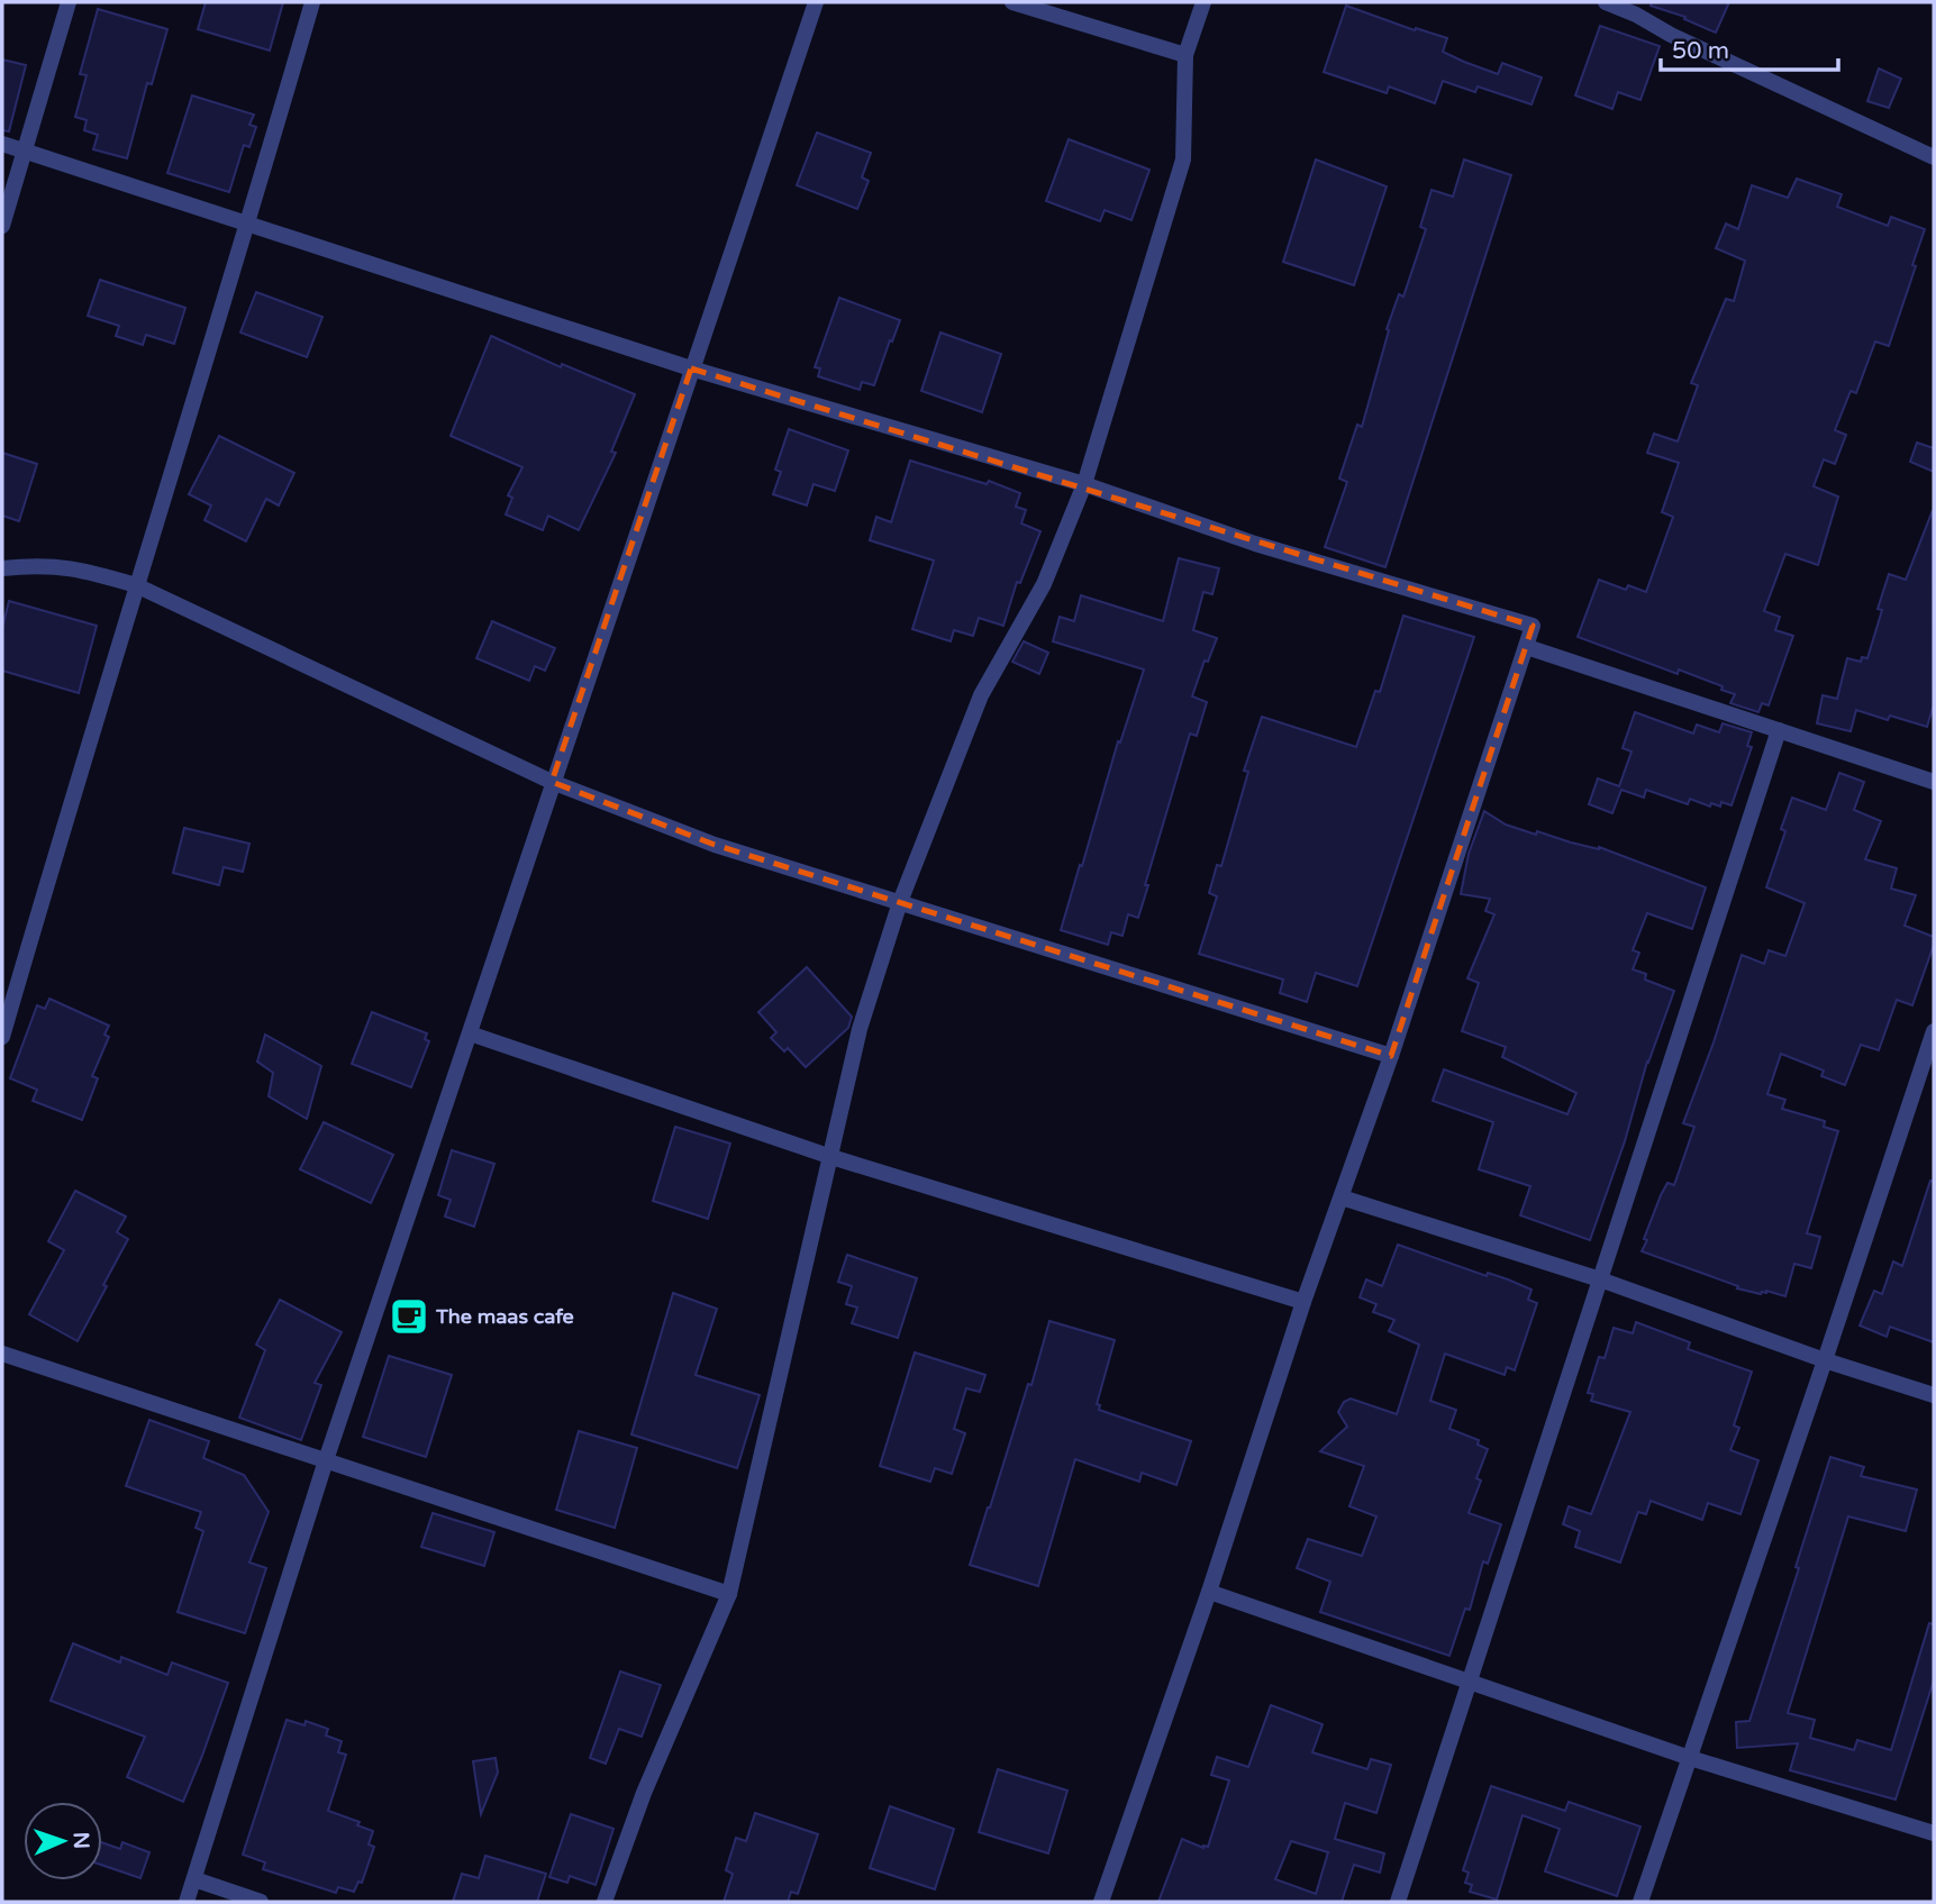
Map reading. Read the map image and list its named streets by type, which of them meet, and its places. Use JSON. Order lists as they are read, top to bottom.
{
  "places": {
    "cafe": ["The maas cafe"]
  },
  "scale_bar": "50 m",
  "north": "right"
}
